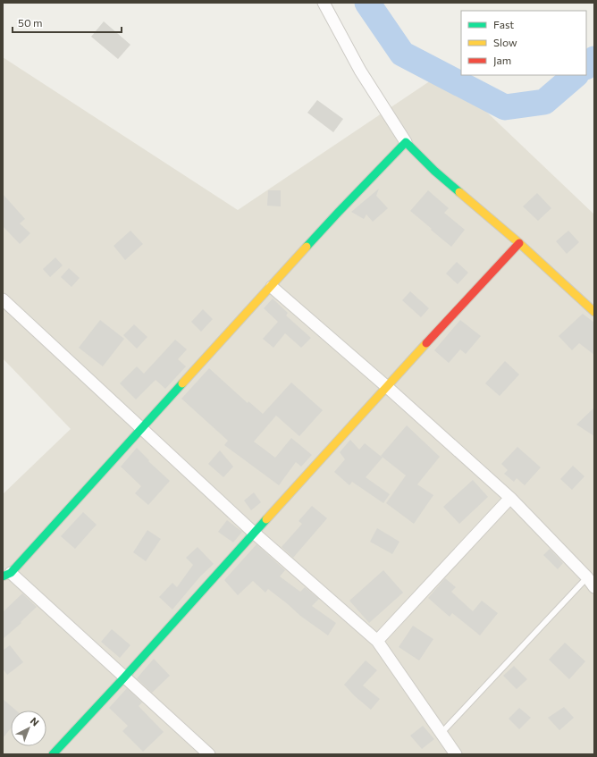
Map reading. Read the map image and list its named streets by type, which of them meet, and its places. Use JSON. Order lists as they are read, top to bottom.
{
  "legend": ["Fast", "Slow", "Jam"],
  "scale_bar": "50 m",
  "north": "top right"
}
